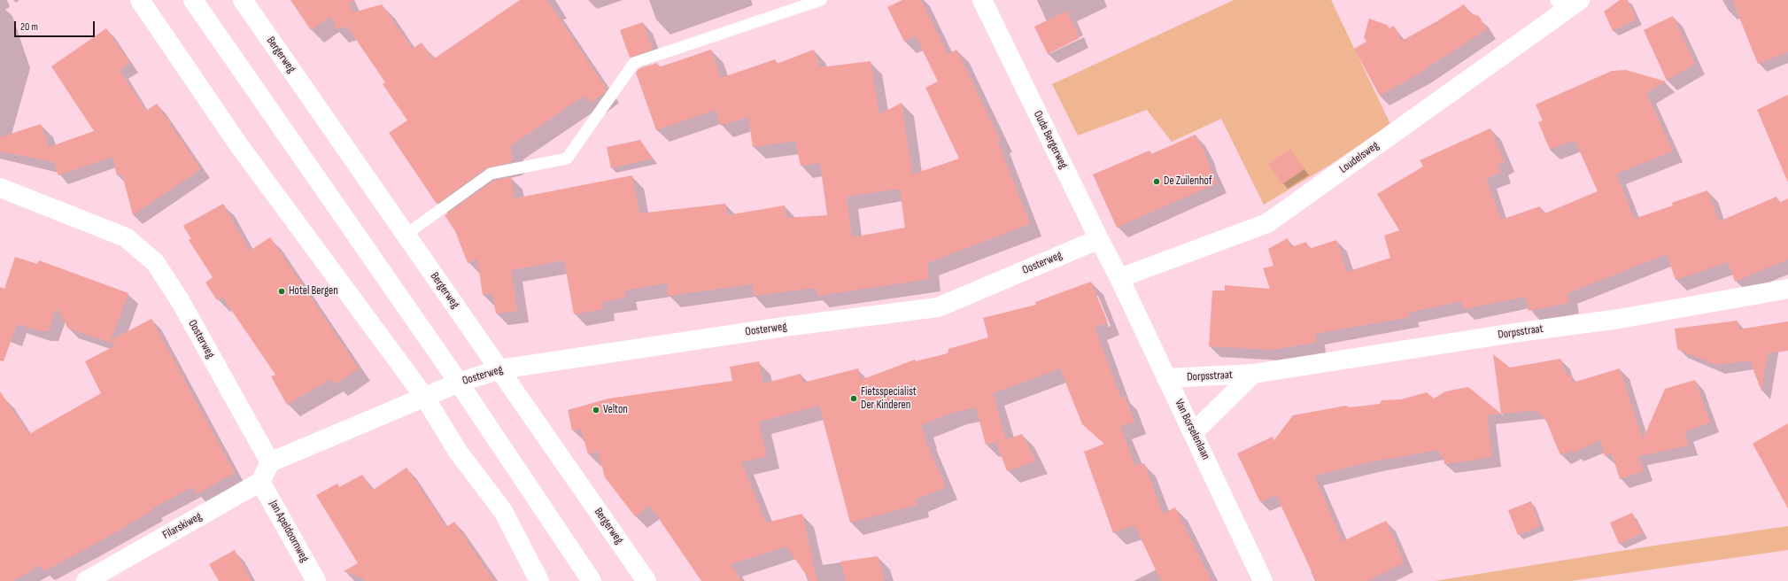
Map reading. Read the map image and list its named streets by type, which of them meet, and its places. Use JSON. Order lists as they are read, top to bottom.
{
  "streets": {
    "street": [
      "Bergerweg",
      "Oude Bergerweg",
      "Loudelsweg",
      "Oosterweg",
      "Dorpsstraat",
      "Van Borselenlaan",
      "Filarskiweg",
      "Jan Apeldoornweg"
    ]
  },
  "crossings": [
    ["Bergerweg", "Oosterweg"],
    ["Oude Bergerweg", "Loudelsweg"],
    ["Oude Bergerweg", "Oosterweg"],
    ["Oude Bergerweg", "Van Borselenlaan"],
    ["Loudelsweg", "Van Borselenlaan"],
    ["Dorpsstraat", "Van Borselenlaan"],
    ["Filarskiweg", "Jan Apeldoornweg"]
  ],
  "places": [
    "De Zuilenhof",
    "Hotel Bergen",
    "Fietsspecialist Der Kinderen",
    "Velton"
  ],
  "scale_bar": "20 m"
}
